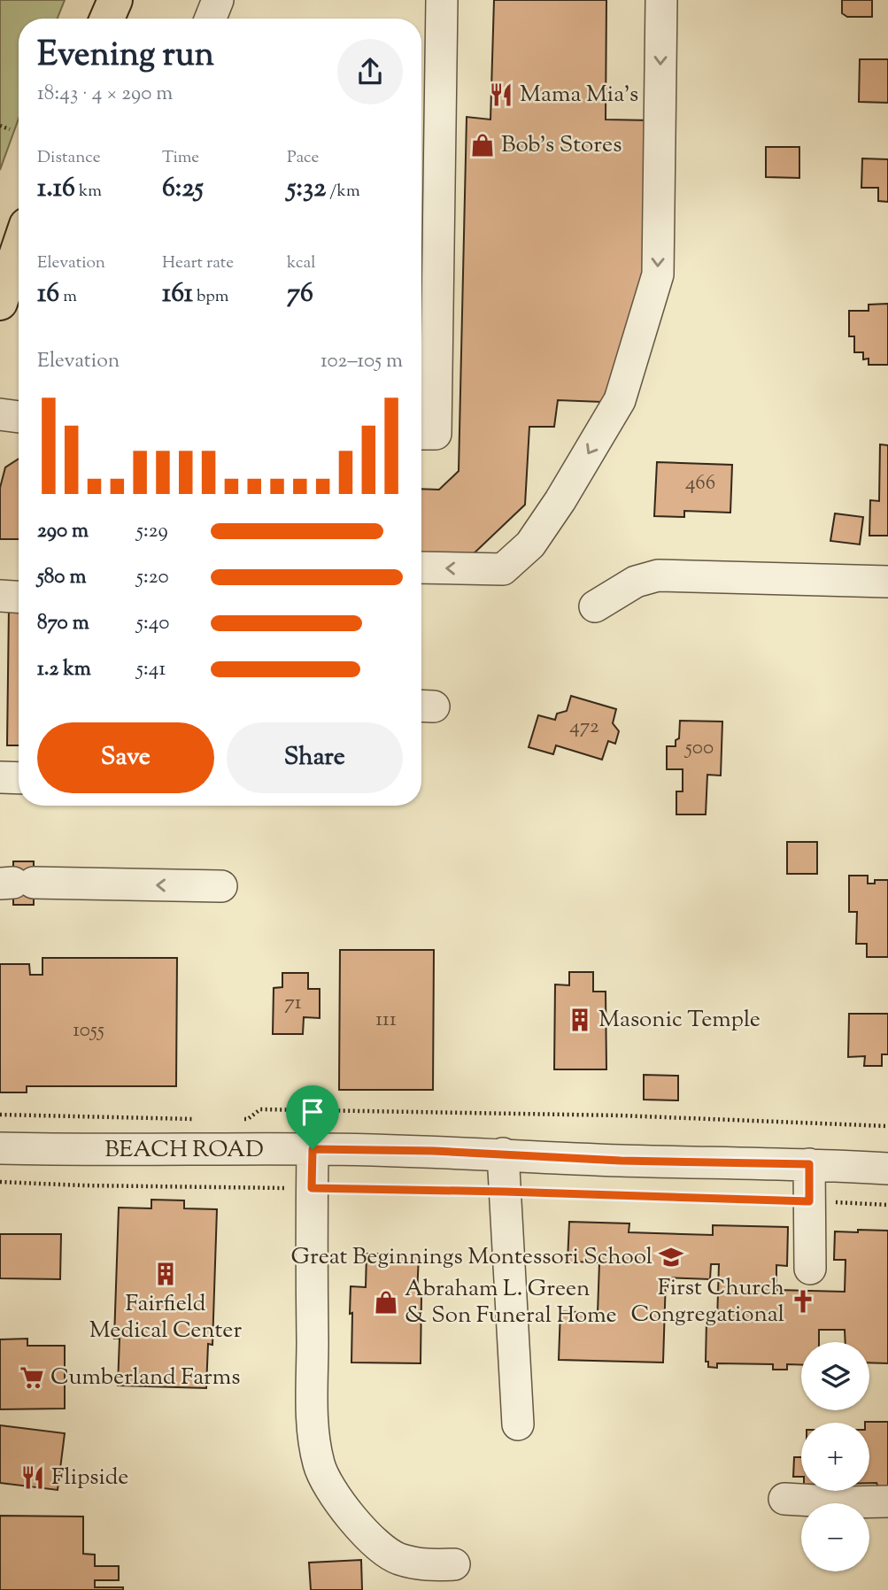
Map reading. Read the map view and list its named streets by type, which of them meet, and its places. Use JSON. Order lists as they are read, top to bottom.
{
  "streets": {
    "street": ["BEACH ROAD"]
  },
  "places": {
    "restaurant": ["Mama Mia's", "Flipside"],
    "shop": ["Bob's Stores", "Abraham L. Green & Son Funeral Home"],
    "building": ["Masonic Temple", "Fairfield Medical Center"],
    "school or university": ["Great Beginnings Montessori School"],
    "church": ["First Church Congregational"],
    "supermarket": ["Cumberland Farms"]
  },
  "house_numbers": [
    "466",
    "472",
    "500",
    "71",
    "111",
    "1055"
  ],
  "page": {
    "heading": ["Evening run", "18:43 · 4 × 290 m"],
    "stats": [
      ["Distance", "1.16 km"],
      ["Time", "6:25"],
      ["Pace", "5:32 /km"],
      ["Elevation", "16 m"],
      ["Heart rate", "161 bpm"],
      ["kcal", "76"]
    ],
    "chart": ["Elevation", "102–105 m"],
    "list": [
      {
        "name": "290 m",
        "note": "5:29"
      },
      {
        "name": "580 m",
        "note": "5:20"
      },
      {
        "name": "870 m",
        "note": "5:40"
      },
      {
        "name": "1.2 km",
        "note": "5:41"
      }
    ],
    "buttons": ["Save", "Share"],
    "map_buttons": ["+", "−"]
  }
}
